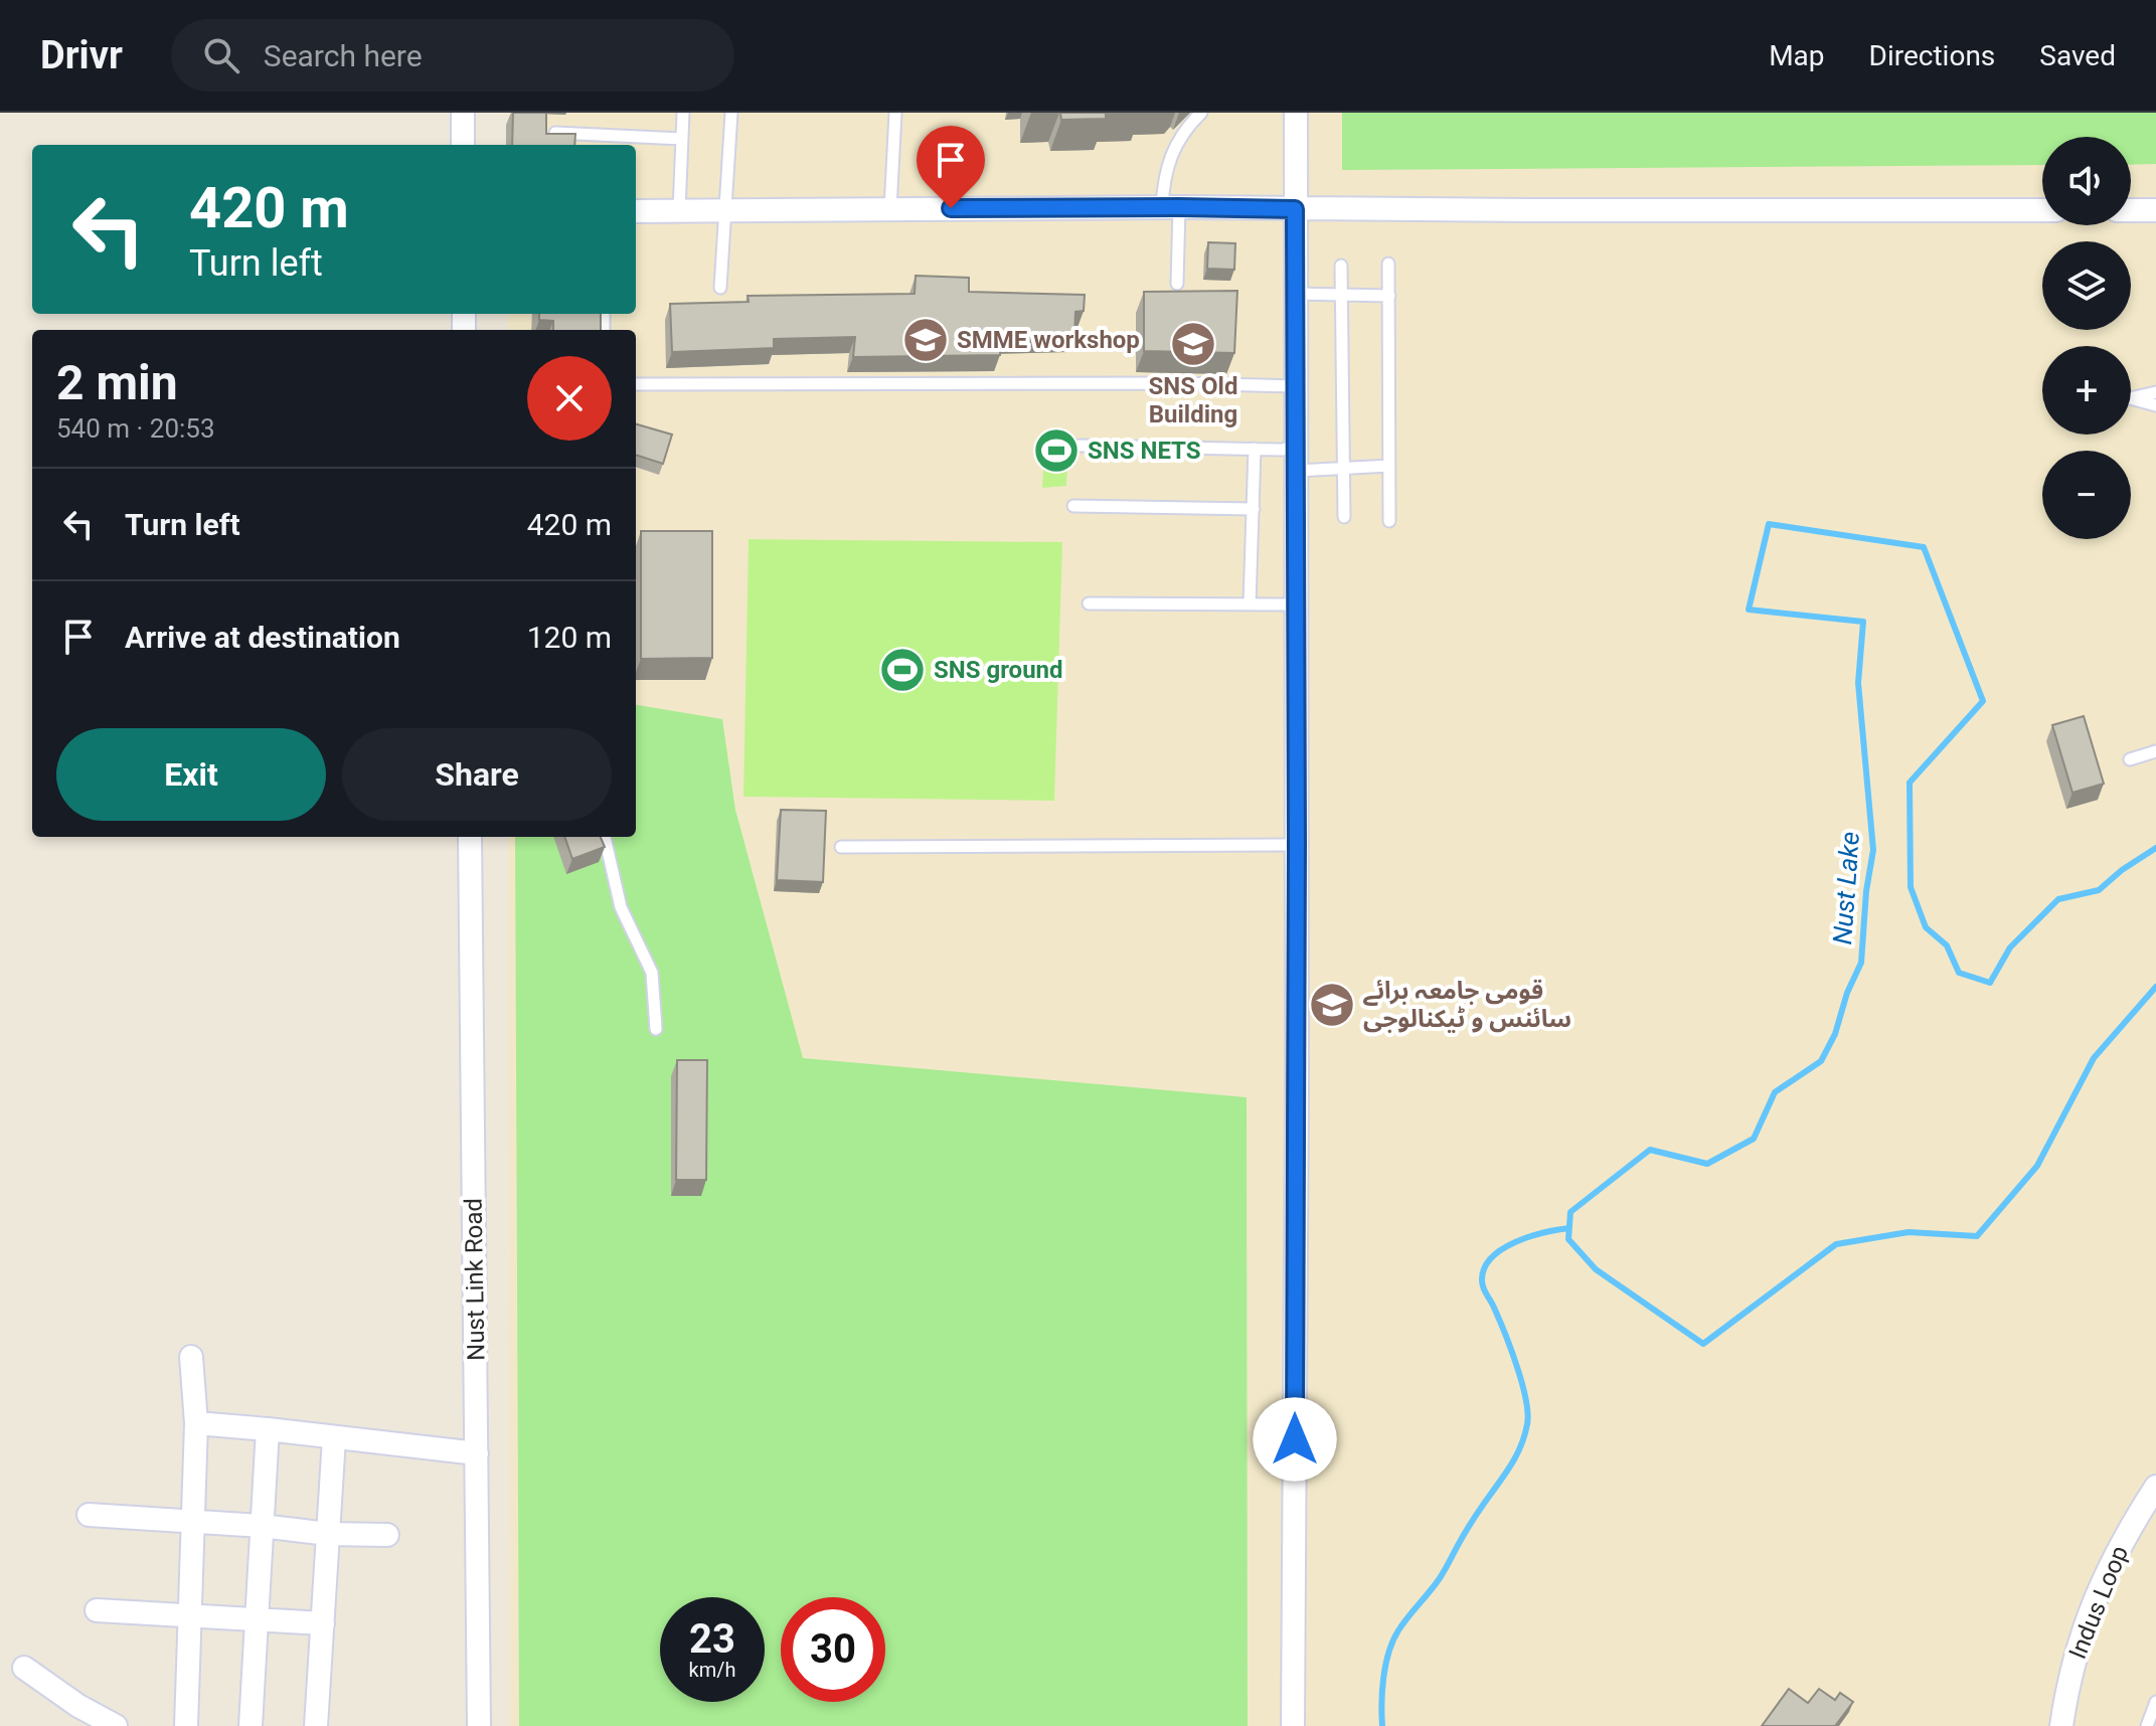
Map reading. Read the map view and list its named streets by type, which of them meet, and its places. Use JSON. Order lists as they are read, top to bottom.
{
  "streets": {
    "street": ["Nust Link Road", "Indus Loop"]
  },
  "water": ["Nust Lake"],
  "places": {
    "school or university": ["SMME workshop", "SNS Old Building", "قومی جامعہ برائے سائنس و ٹیکنالوجی"],
    "sports": ["SNS NETS", "SNS ground"]
  },
  "page": {
    "header": "Drivr",
    "search": "Search here",
    "nav": ["Map", "Directions", "Saved"],
    "map_buttons": ["+", "−"],
    "turn": ["420 m", "Turn left"],
    "heading": ["2 min", "540 m · 20:53"],
    "list": [
      {
        "name": "Turn left",
        "value": "420 m"
      },
      {
        "name": "Arrive at destination",
        "value": "120 m"
      }
    ],
    "buttons": ["Exit", "Share"],
    "speed": "23 km/h",
    "limit": "30"
  }
}
